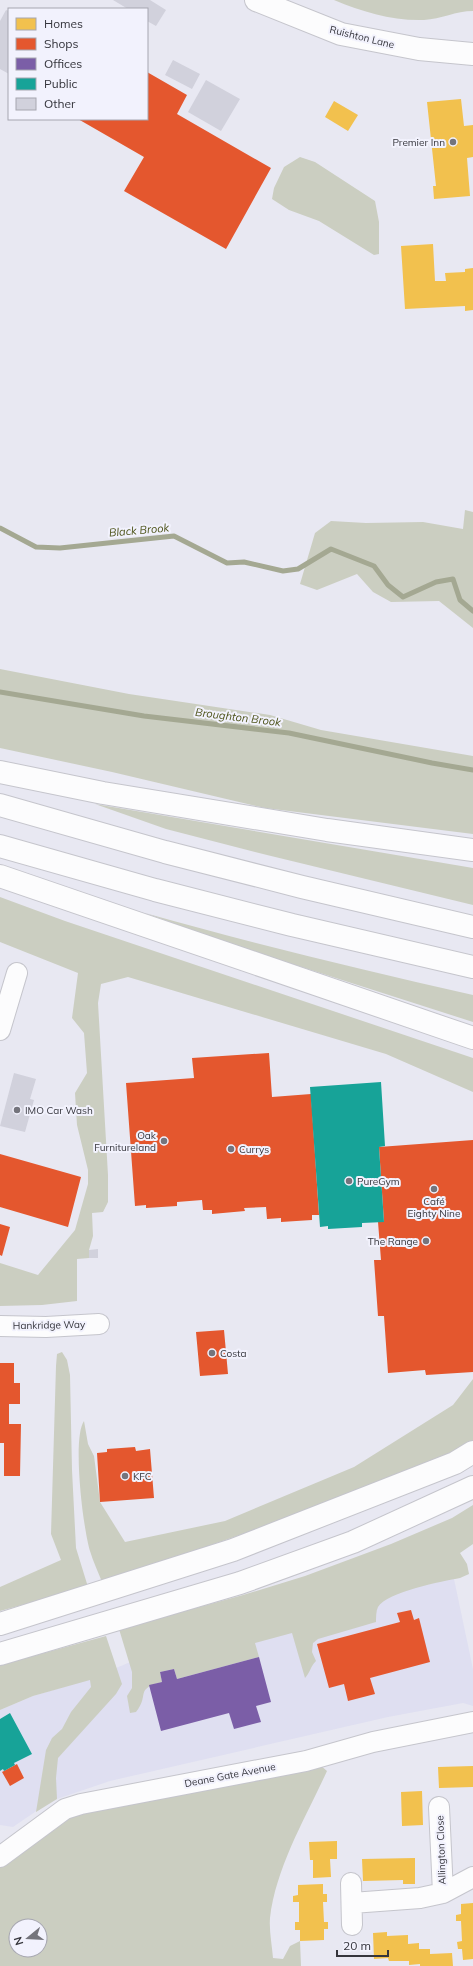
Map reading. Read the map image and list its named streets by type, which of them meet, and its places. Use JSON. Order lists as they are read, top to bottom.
{
  "streets": {
    "main road": ["Ruishton Lane"],
    "street": ["Hankridge Way", "Deane Gate Avenue", "Allington Close"]
  },
  "water": ["Black Brook", "Broughton Brook"],
  "places": [
    "Premier Inn",
    "IMO Car Wash",
    "Oak Furnitureland",
    "Currys",
    "PureGym",
    "Café Eighty Nine",
    "The Range",
    "Costa",
    "KFC"
  ],
  "legend": [
    "Homes",
    "Shops",
    "Offices",
    "Public",
    "Other"
  ],
  "scale_bar": "20 m",
  "north": "left"
}
